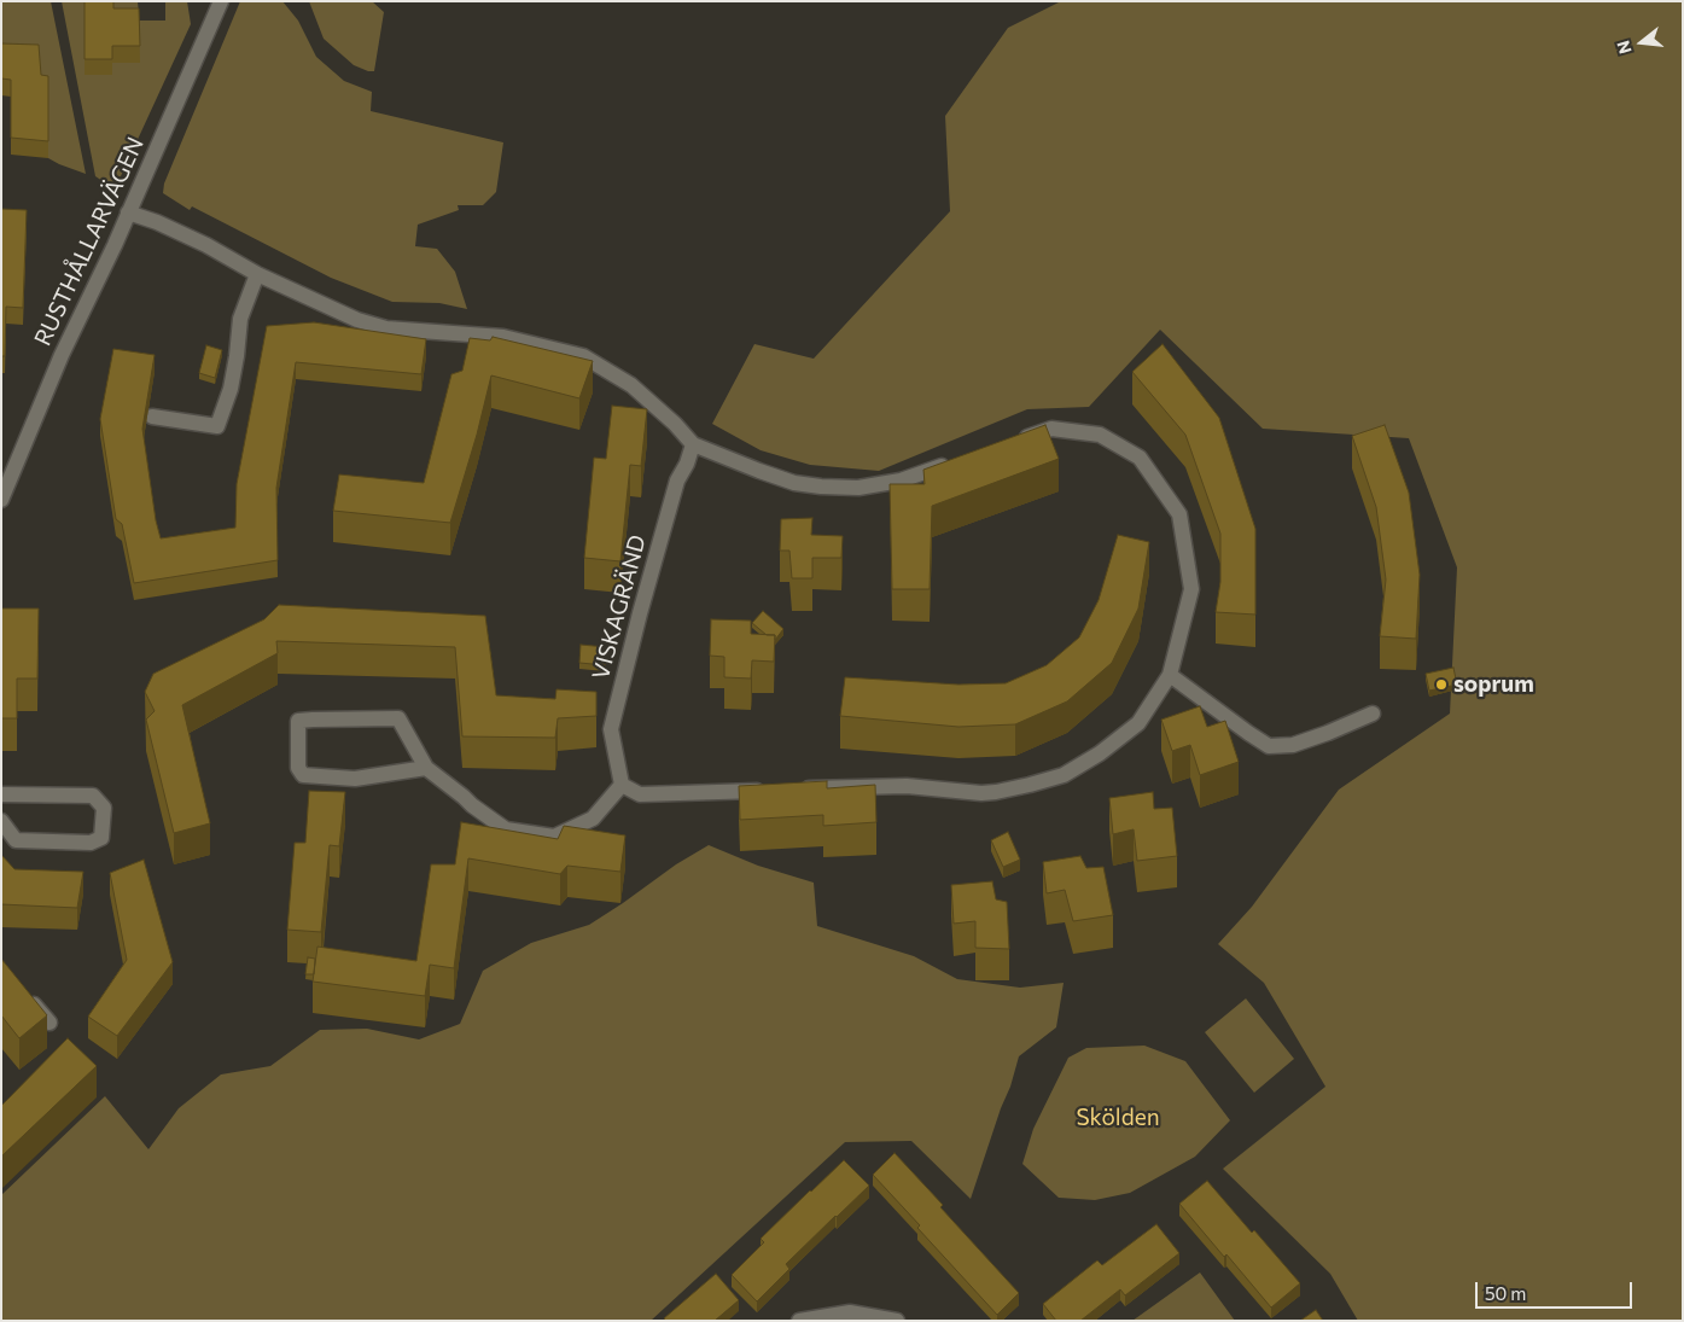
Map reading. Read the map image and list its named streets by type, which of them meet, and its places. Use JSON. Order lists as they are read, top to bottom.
{
  "streets": {
    "street": ["RUSTHÅLLARVÄGEN", "VISKAGRÄND"]
  },
  "parks": ["Skölden"],
  "places": ["soprum"],
  "scale_bar": "50 m",
  "north": "left"
}
